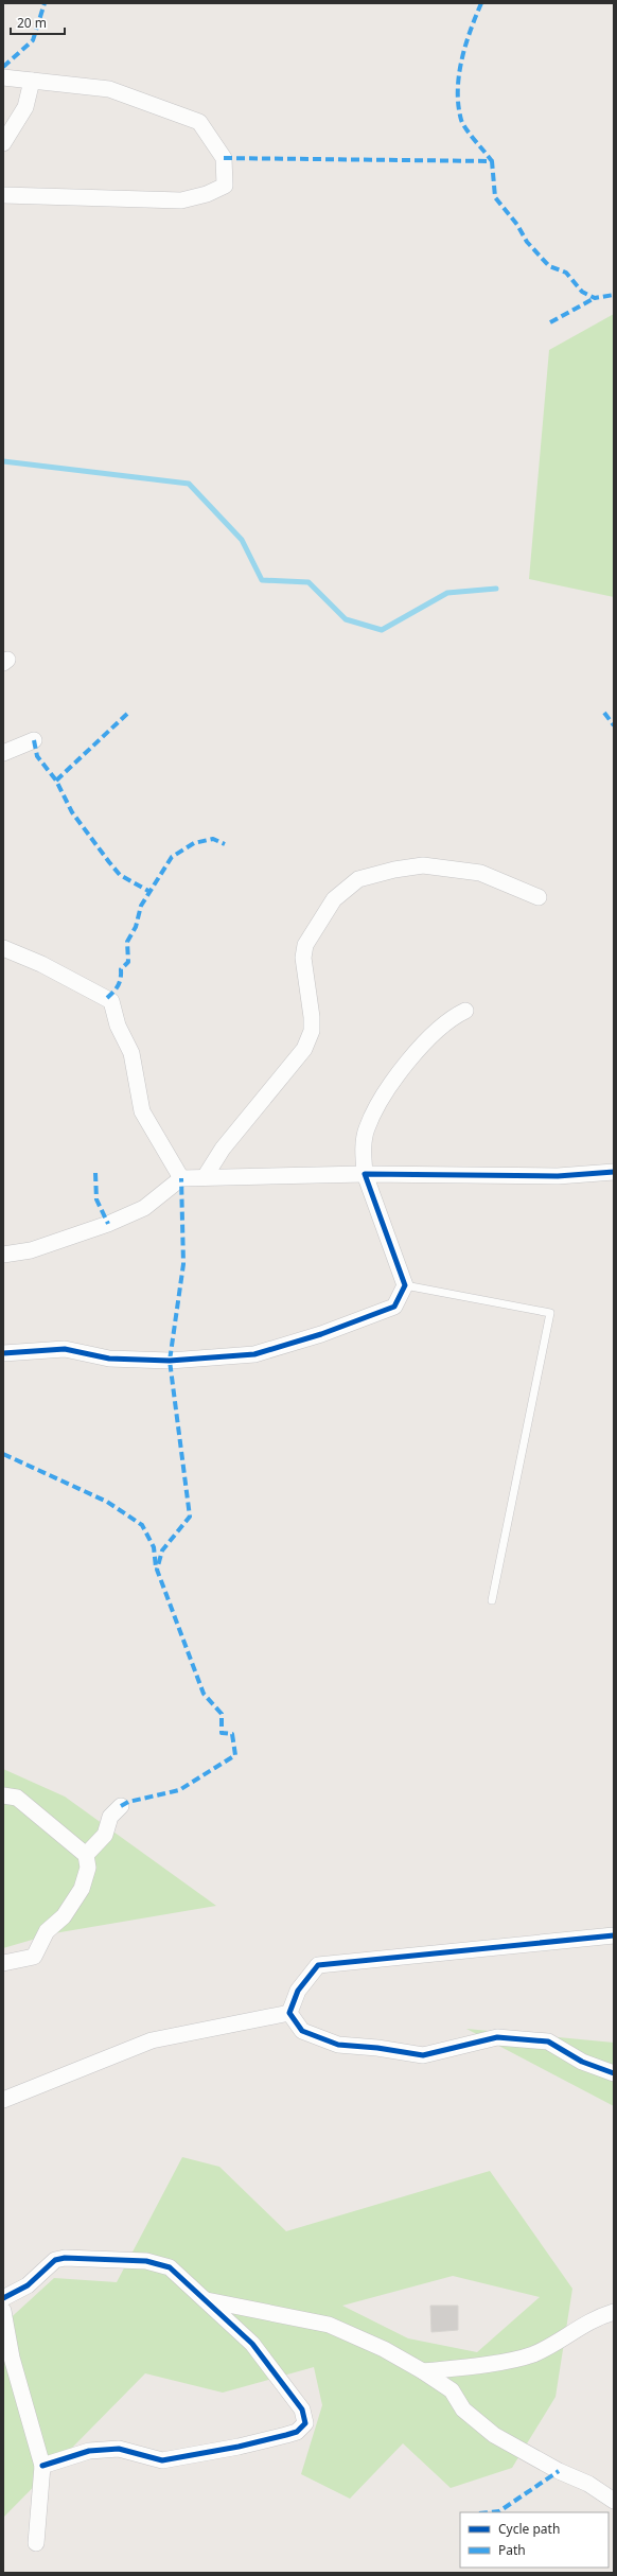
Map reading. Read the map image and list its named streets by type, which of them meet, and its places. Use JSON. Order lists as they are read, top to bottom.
{
  "legend": ["Cycle path", "Path"],
  "scale_bar": "20 m"
}
